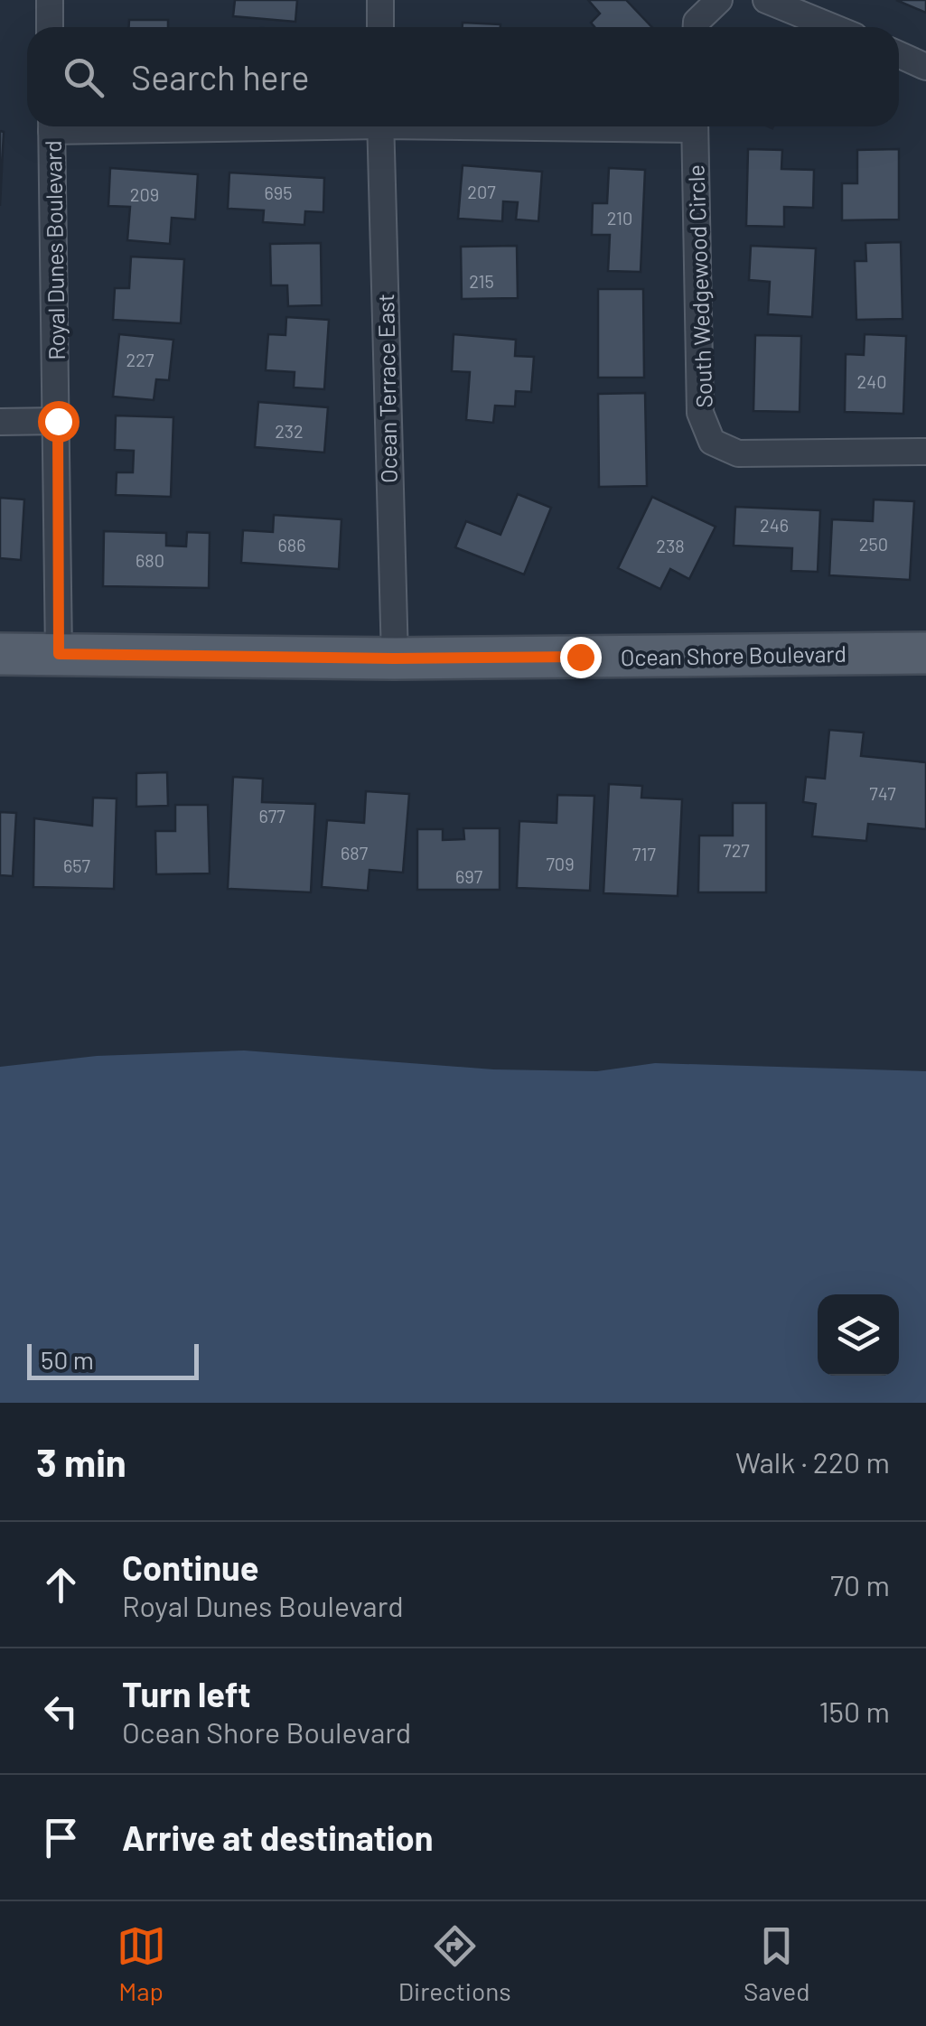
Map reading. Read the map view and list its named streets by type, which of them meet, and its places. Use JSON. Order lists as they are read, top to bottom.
{
  "streets": {
    "main road": ["Ocean Shore Boulevard"],
    "street": ["Royal Dunes Boulevard", "South Wedgewood Circle", "Ocean Terrace East"]
  },
  "crossings": [
    ["Royal Dunes Boulevard", "Ocean Shore Boulevard"],
    ["Ocean Terrace East", "Ocean Shore Boulevard"]
  ],
  "house_numbers": [
    "207",
    "695",
    "209",
    "210",
    "215",
    "227",
    "240",
    "232",
    "246",
    "250",
    "686",
    "238",
    "680",
    "747",
    "677",
    "727",
    "687",
    "717",
    "709",
    "657",
    "697"
  ],
  "scale_bar": "50 m",
  "page": {
    "search": "Search here",
    "scale": "50 m",
    "heading": ["3 min", "Walk · 220 m"],
    "list": [
      ["Continue", "Royal Dunes Boulevard", "70 m"],
      ["Turn left", "Ocean Shore Boulevard", "150 m"],
      "Arrive at destination"
    ],
    "nav": ["Map", "Directions", "Saved"]
  }
}
